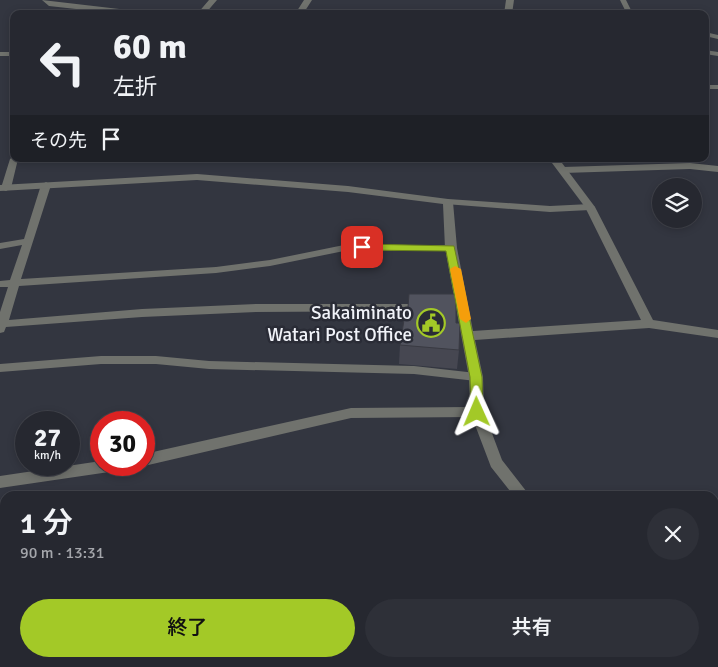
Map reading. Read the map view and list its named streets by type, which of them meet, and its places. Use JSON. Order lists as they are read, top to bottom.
{
  "places": {
    "public building": ["Sakaiminato Watari Post Office"]
  },
  "page": {
    "turn": ["60 m", "左折"],
    "then": "その先",
    "speed": "27 km/h",
    "limit": "30",
    "heading": ["1 分", "90 m · 13:31"],
    "buttons": ["終了", "共有"]
  }
}
